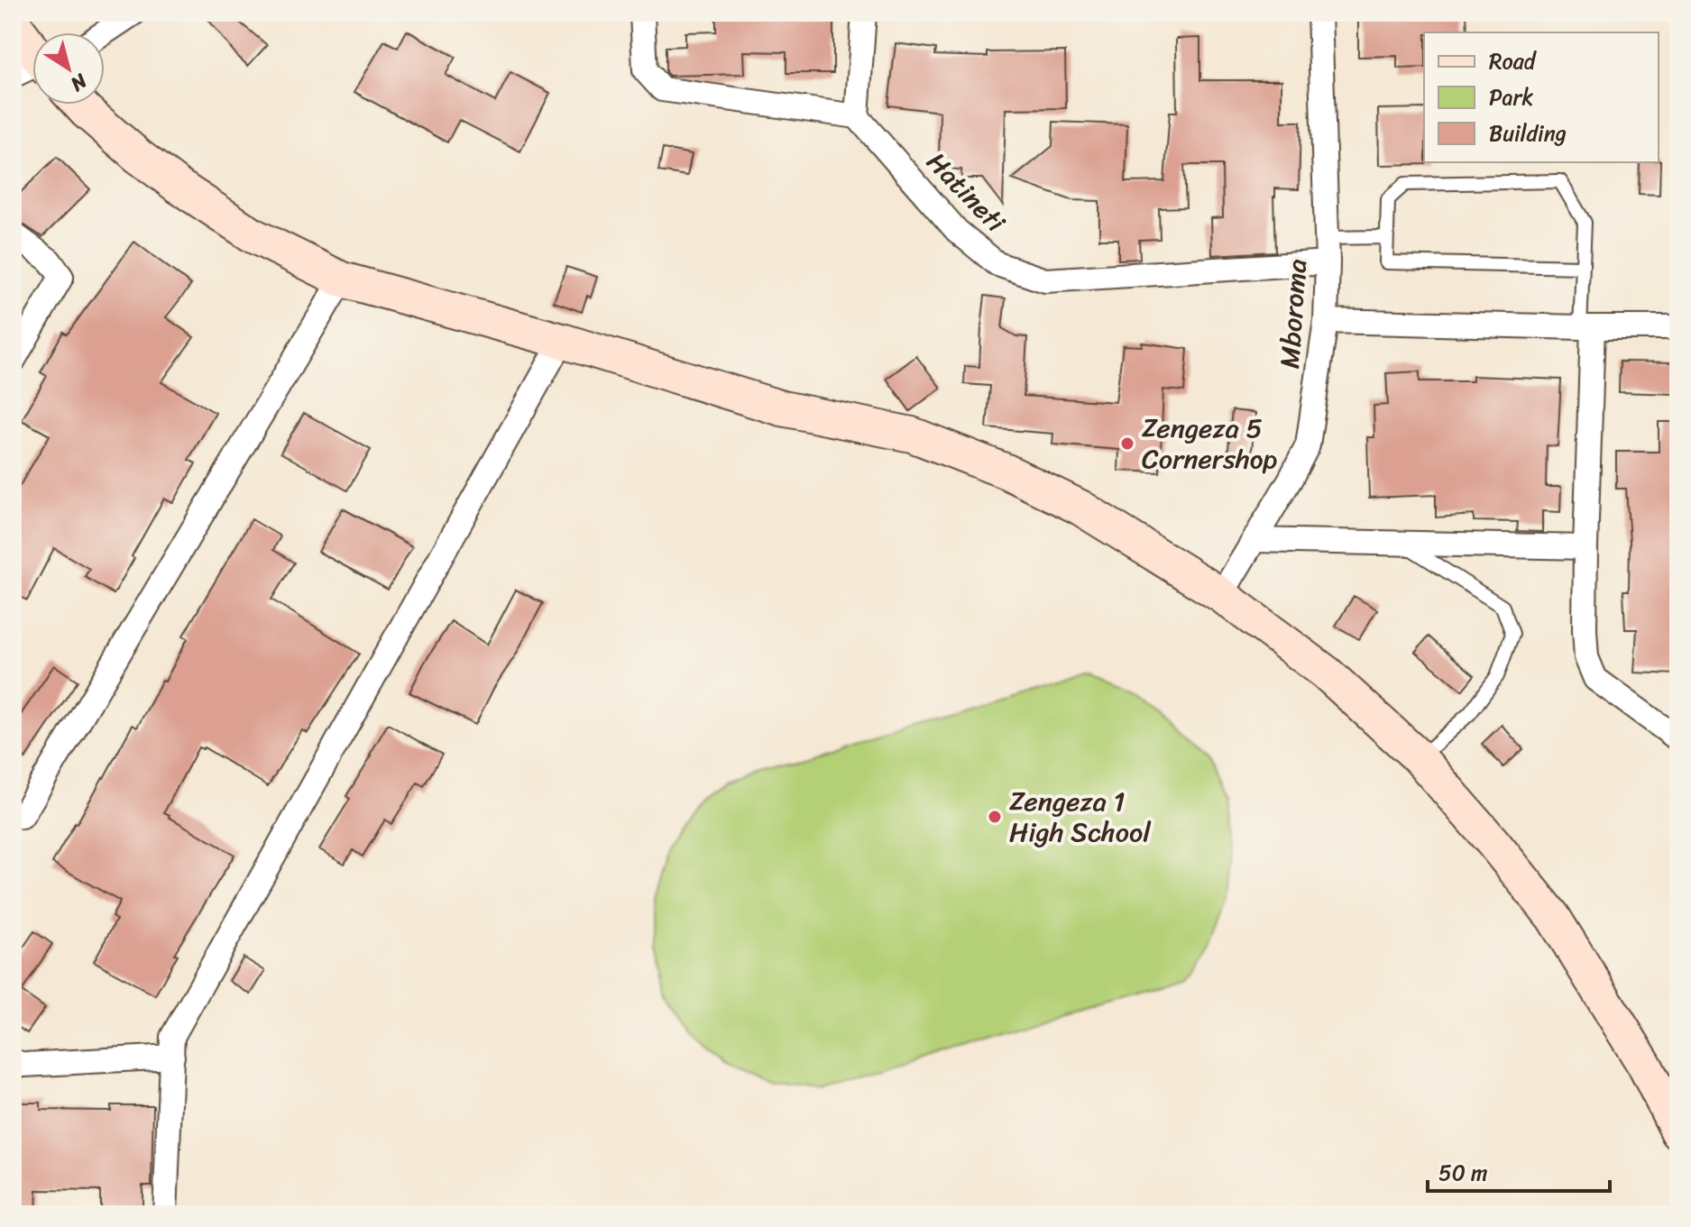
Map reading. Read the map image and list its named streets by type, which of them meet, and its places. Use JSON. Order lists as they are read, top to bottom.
{
  "streets": {
    "street": ["Hatineti", "Mboroma"]
  },
  "crossings": [
    ["Hatineti", "Mboroma"]
  ],
  "places": ["Zengeza 5 Cornershop", "Zengeza 1 High School"],
  "legend": ["Road", "Park", "Building"],
  "scale_bar": "50 m",
  "north": "bottom right"
}
